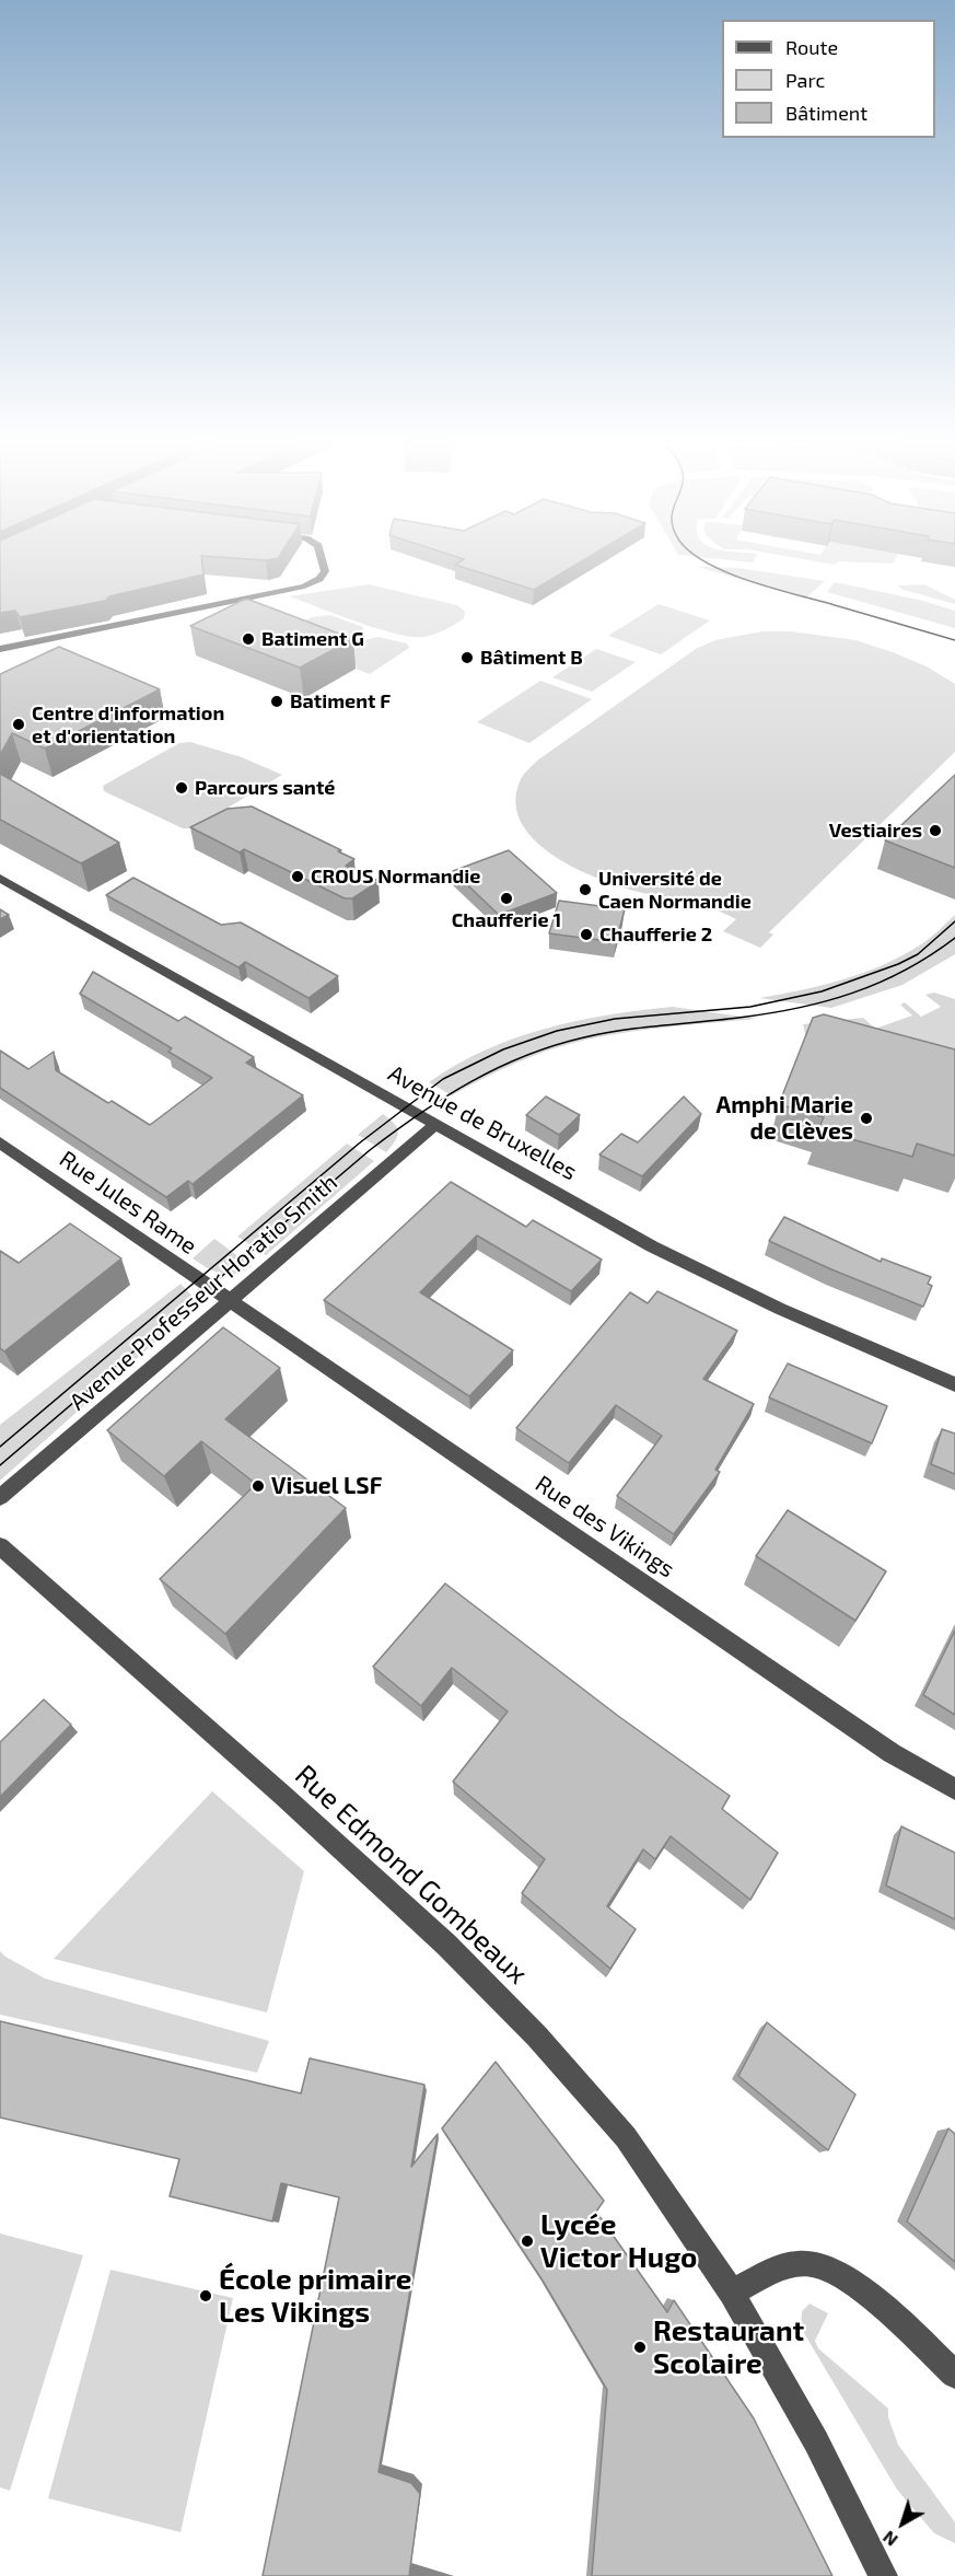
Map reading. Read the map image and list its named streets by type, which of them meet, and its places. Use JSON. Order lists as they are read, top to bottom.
{
  "streets": {
    "street": [
      "Avenue de Bruxelles",
      "Rue Jules Rame",
      "Avenue Professeur Horatio Smith",
      "Rue des Vikings",
      "Rue Edmond Gombeaux"
    ]
  },
  "crossings": [
    ["Avenue de Bruxelles", "Avenue Professeur Horatio Smith"],
    ["Rue Jules Rame", "Avenue Professeur Horatio Smith"],
    ["Rue Jules Rame", "Rue des Vikings"],
    ["Avenue Professeur Horatio Smith", "Rue des Vikings"]
  ],
  "places": [
    "Batiment G",
    "Bâtiment B",
    "Batiment F",
    "Centre d'information et d'orientation",
    "Parcours santé",
    "Vestiaires",
    "CROUS Normandie",
    "Université de Caen Normandie",
    "Chaufferie 1",
    "Chaufferie 2",
    "Amphi Marie de Clèves",
    "Visuel LSF",
    "Lycée Victor Hugo",
    "École primaire Les Vikings",
    "Restaurant Scolaire"
  ],
  "legend": ["Route", "Parc", "Bâtiment"],
  "north": "bottom left"
}
